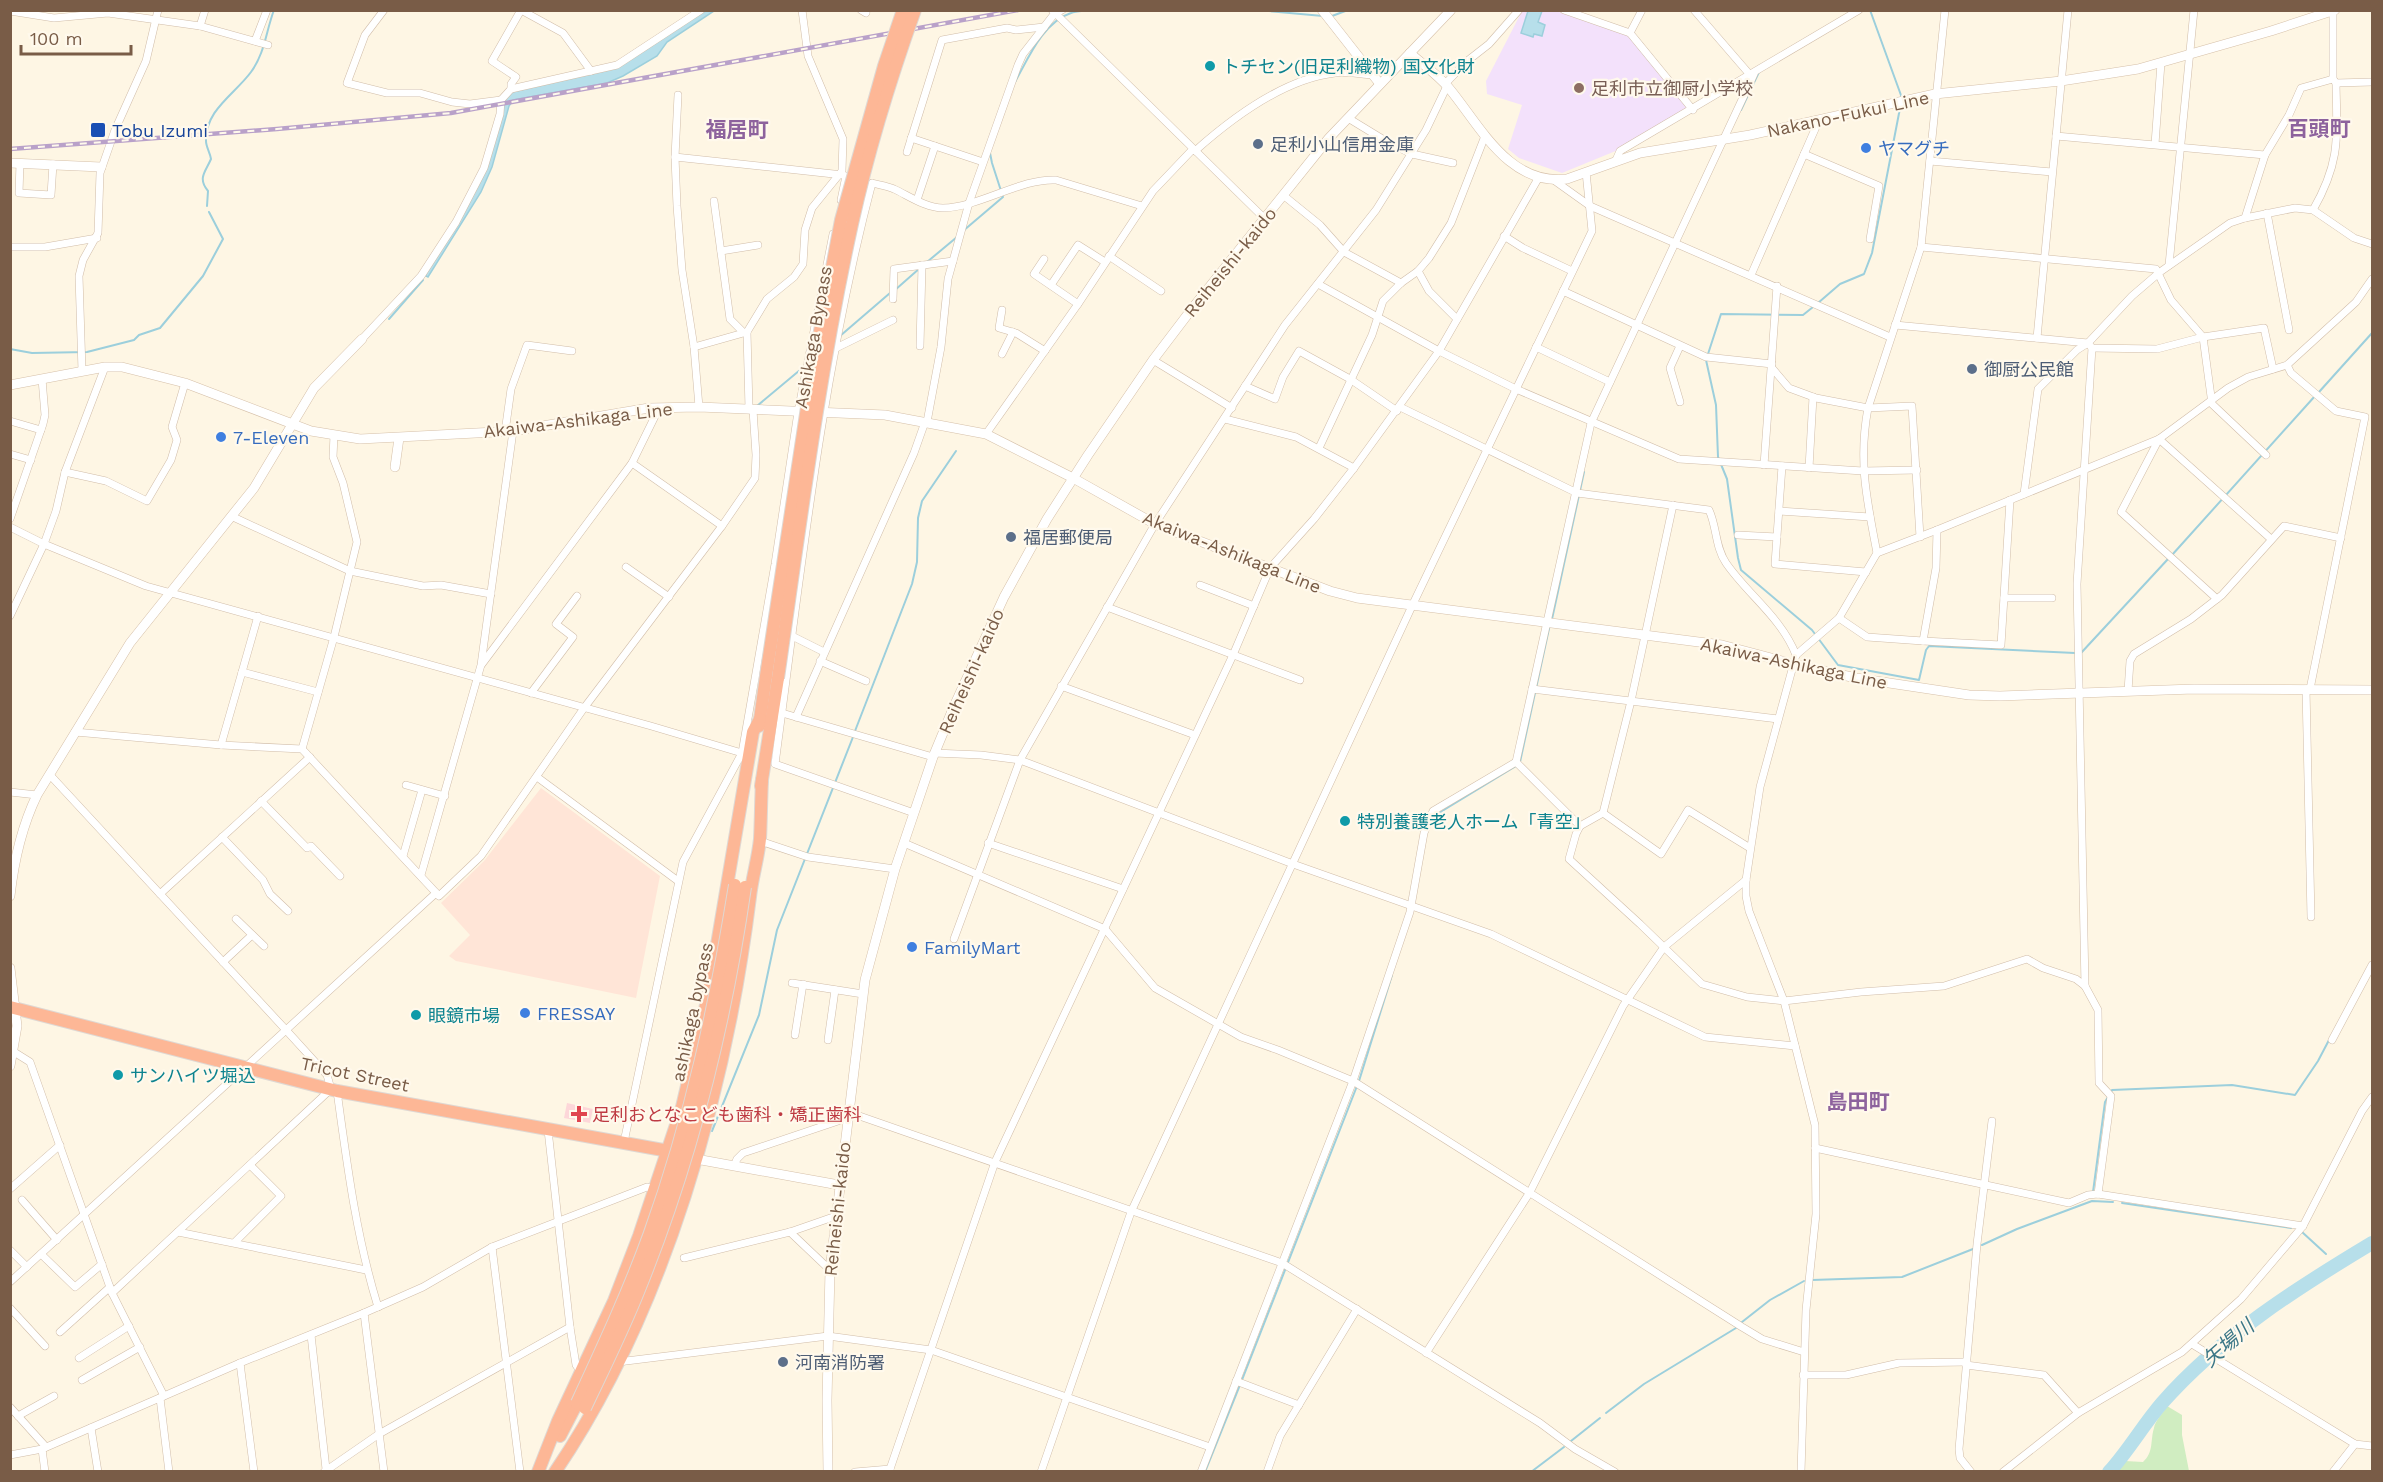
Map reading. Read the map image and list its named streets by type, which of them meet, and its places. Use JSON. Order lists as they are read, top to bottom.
{
  "streets": {
    "highway": ["Ashikaga Bypass", "ashikaga bypass", "Tricot Street"],
    "main road": ["Nakano-Fukui Line", "Reiheishi-kaido", "Akaiwa-Ashikaga Line"]
  },
  "crossings": [
    ["Nakano-Fukui Line", "Reiheishi-kaido"],
    ["Reiheishi-kaido", "Akaiwa-Ashikaga Line"],
    ["Ashikaga Bypass", "ashikaga bypass"]
  ],
  "districts": ["百頭町", "福居町", "島田町"],
  "water": ["矢場川"],
  "places": {
    "other": [
      "トチセン(旧足利織物) 国文化財",
      "足利市立御厨小学校",
      "足利小山信用金庫",
      "ヤマグチ",
      "御厨公民館",
      "7-Eleven",
      "福居郵便局",
      "特別養護老人ホーム「青空」",
      "FamilyMart",
      "FRESSAY",
      "眼鏡市場",
      "サンハイツ堀込",
      "河南消防署"
    ],
    "transit": ["Tobu Izumi"],
    "health": ["足利おとなこども歯科・矯正歯科"]
  },
  "scale_bar": "100 m"
}
